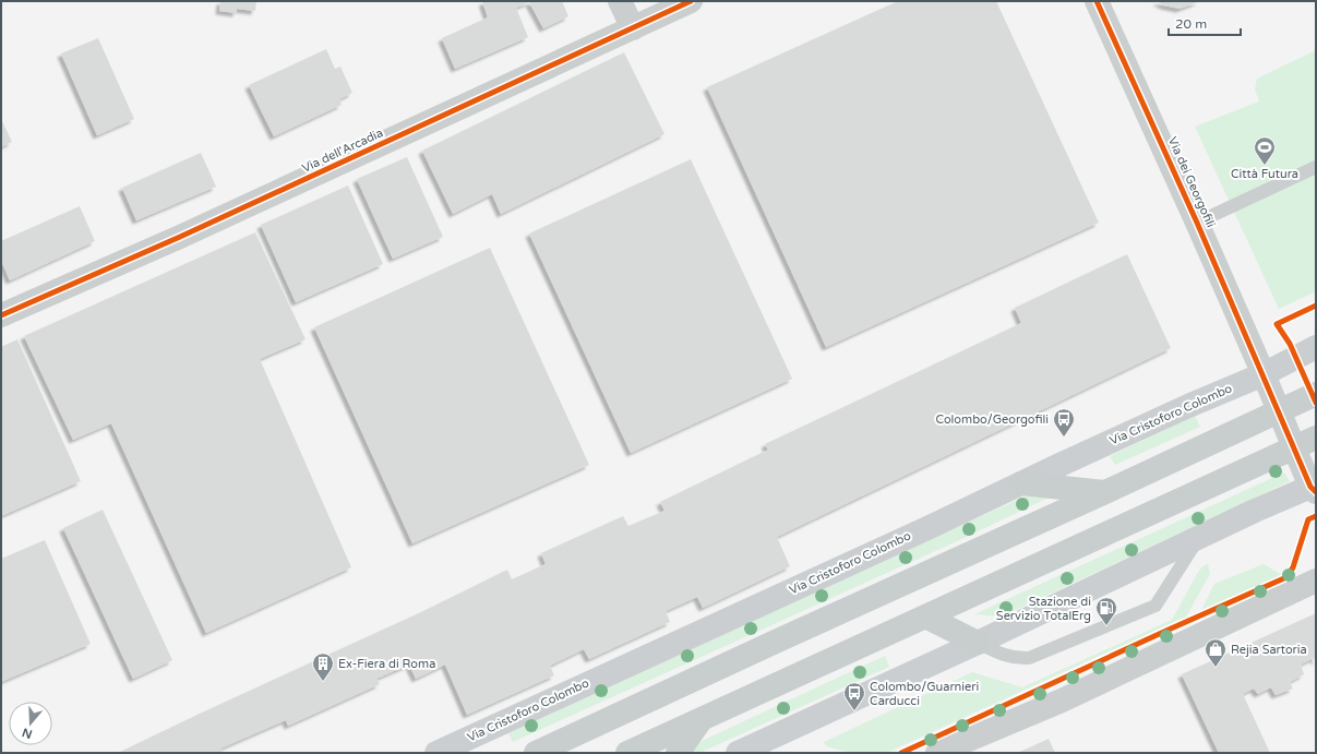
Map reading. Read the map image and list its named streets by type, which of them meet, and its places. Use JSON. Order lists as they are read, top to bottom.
{
  "streets": {
    "main road": ["Via Cristoforo Colombo"],
    "street": ["Via dell'Arcadia", "Via dei Georgofili"]
  },
  "crossings": [
    ["Via dei Georgofili", "Via Cristoforo Colombo"]
  ],
  "places": {
    "sports": ["Città Futura"],
    "bus stop": ["Colombo/Georgofili", "Colombo/Guarnieri Carducci"],
    "fuel station": ["Stazione di Servizio TotalErg"],
    "shop": ["Rejia Sartoria"],
    "building": ["Ex-Fiera di Roma"]
  },
  "scale_bar": "20 m",
  "north": "bottom"
}
